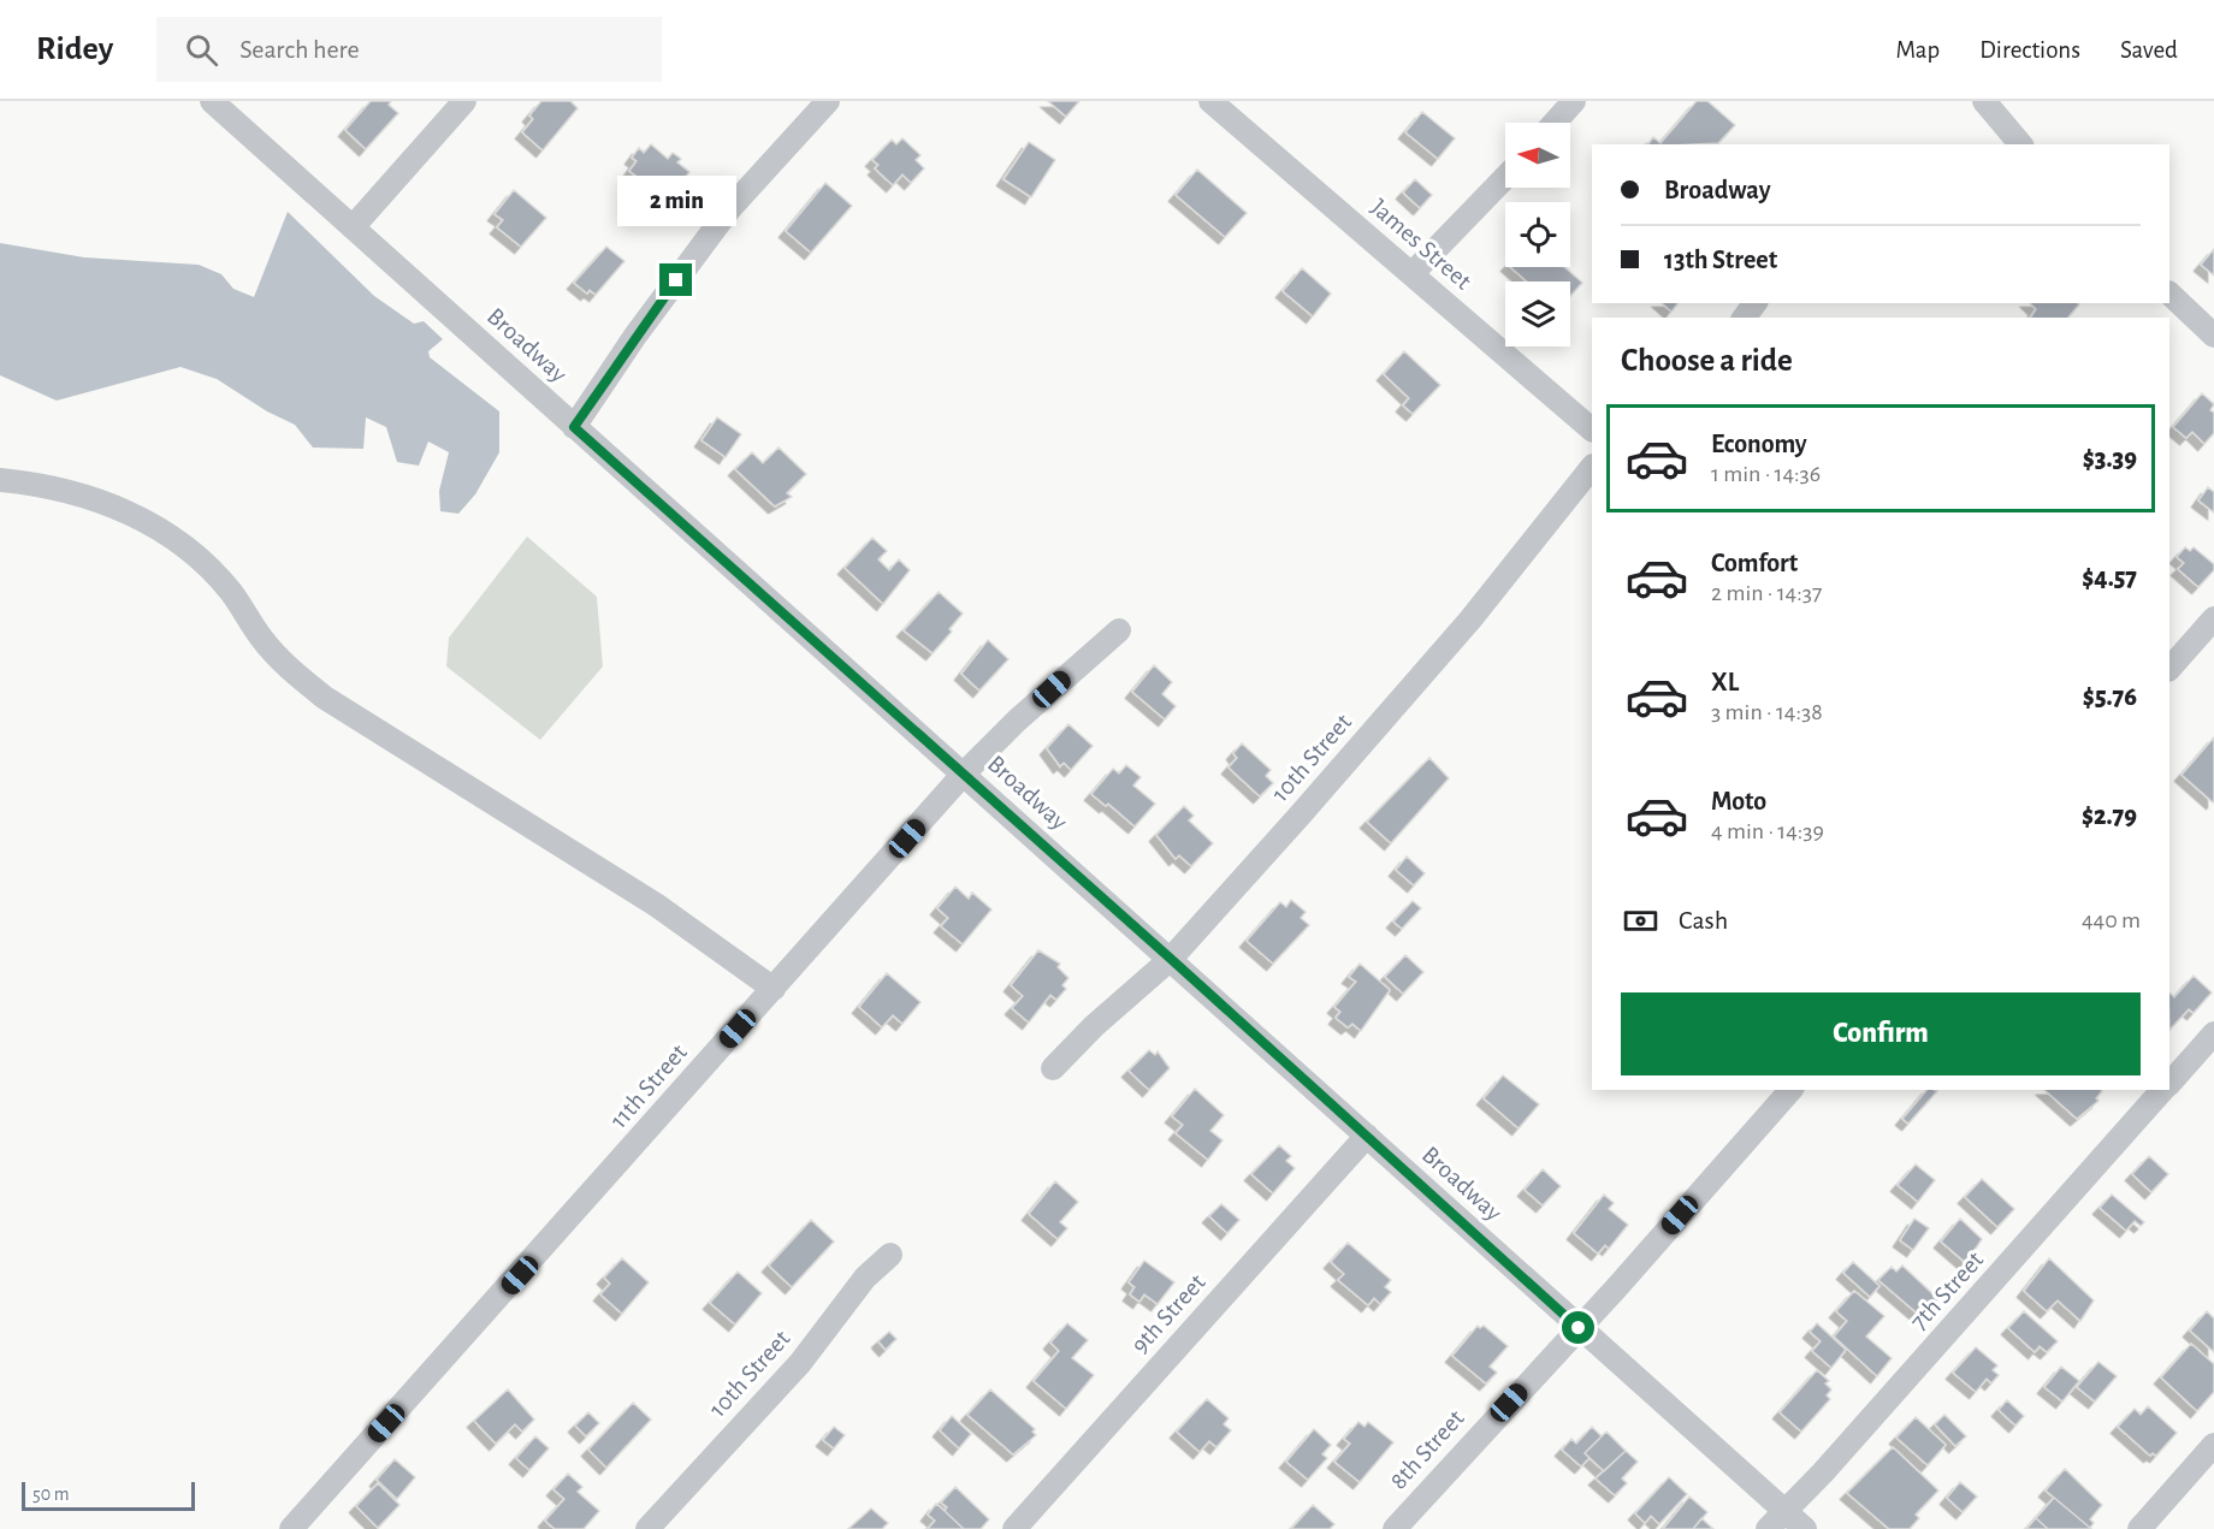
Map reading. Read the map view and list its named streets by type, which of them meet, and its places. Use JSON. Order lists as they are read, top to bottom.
{
  "streets": {
    "street": [
      "James Street",
      "Broadway",
      "10th Street",
      "11th Street",
      "7th Street",
      "9th Street",
      "8th Street"
    ]
  },
  "crossings": [
    ["Broadway", "10th Street"],
    ["Broadway", "11th Street"],
    ["Broadway", "7th Street"],
    ["Broadway", "9th Street"],
    ["Broadway", "8th Street"]
  ],
  "scale_bar": "50 m",
  "north": "left",
  "page": {
    "header": "Ridey",
    "search": "Search here",
    "nav": ["Map", "Directions", "Saved"],
    "banner": ["Broadway", "13th Street"],
    "bubble": "2 min",
    "heading": "Choose a ride",
    "list": [
      {
        "name": "Economy",
        "note": "1 min · 14:36",
        "value": "$3.39"
      },
      {
        "name": "Comfort",
        "note": "2 min · 14:37",
        "value": "$4.57"
      },
      {
        "name": "XL",
        "note": "3 min · 14:38",
        "value": "$5.76"
      },
      {
        "name": "Moto",
        "note": "4 min · 14:39",
        "value": "$2.79"
      }
    ],
    "pay": ["Cash", "440 m"],
    "buttons": "Confirm",
    "scale": "50 m"
  }
}
